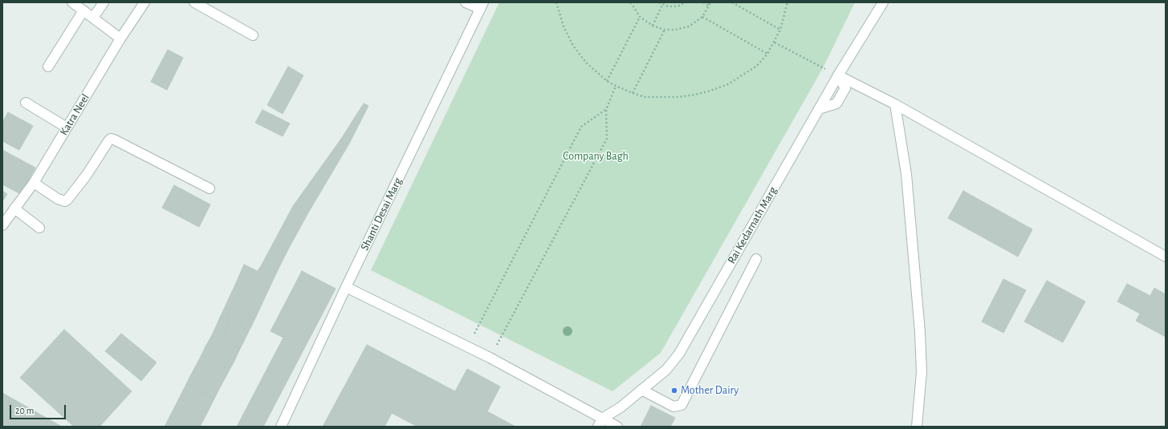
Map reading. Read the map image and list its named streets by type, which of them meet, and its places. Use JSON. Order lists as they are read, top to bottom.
{
  "streets": {
    "street": ["Katra Neel", "Shanti Desai Marg", "Rai Kedarnath Marg"]
  },
  "parks": ["Company Bagh"],
  "places": ["Mother Dairy"],
  "scale_bar": "20 m"
}
